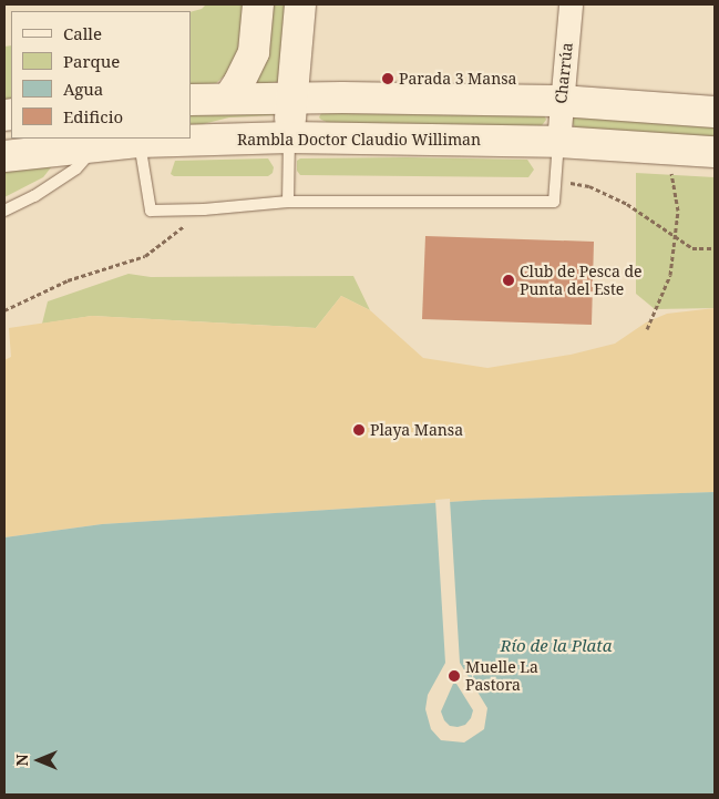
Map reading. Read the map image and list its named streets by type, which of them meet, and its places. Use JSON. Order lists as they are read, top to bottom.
{
  "streets": {
    "main road": ["Rambla Doctor Claudio Williman"],
    "street": ["Charrúa"]
  },
  "crossings": [
    ["Charrúa", "Rambla Doctor Claudio Williman"]
  ],
  "water": ["Río de la Plata"],
  "places": [
    "Parada 3 Mansa",
    "Club de Pesca de Punta del Este",
    "Playa Mansa",
    "Muelle La Pastora"
  ],
  "legend": [
    "Calle",
    "Parque",
    "Agua",
    "Edificio"
  ],
  "north": "left"
}
